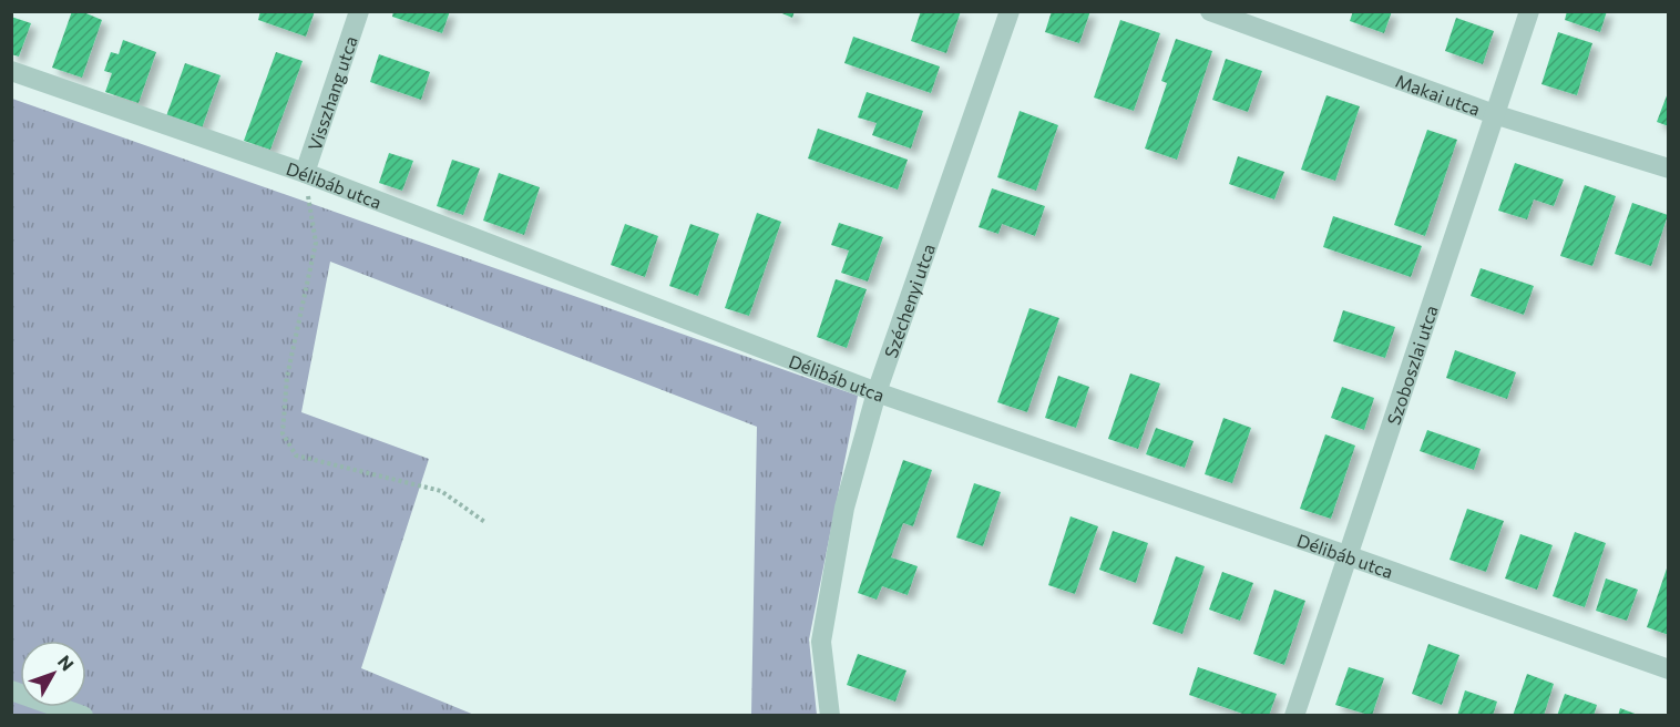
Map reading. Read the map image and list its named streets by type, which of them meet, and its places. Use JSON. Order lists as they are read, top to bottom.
{
  "streets": {
    "street": [
      "Visszhang utca",
      "Makai utca",
      "Délibáb utca",
      "Széchenyi utca",
      "Szoboszlai utca"
    ]
  },
  "crossings": [
    ["Visszhang utca", "Délibáb utca"],
    ["Makai utca", "Szoboszlai utca"],
    ["Délibáb utca", "Széchenyi utca"],
    ["Délibáb utca", "Szoboszlai utca"]
  ],
  "north": "top right"
}
